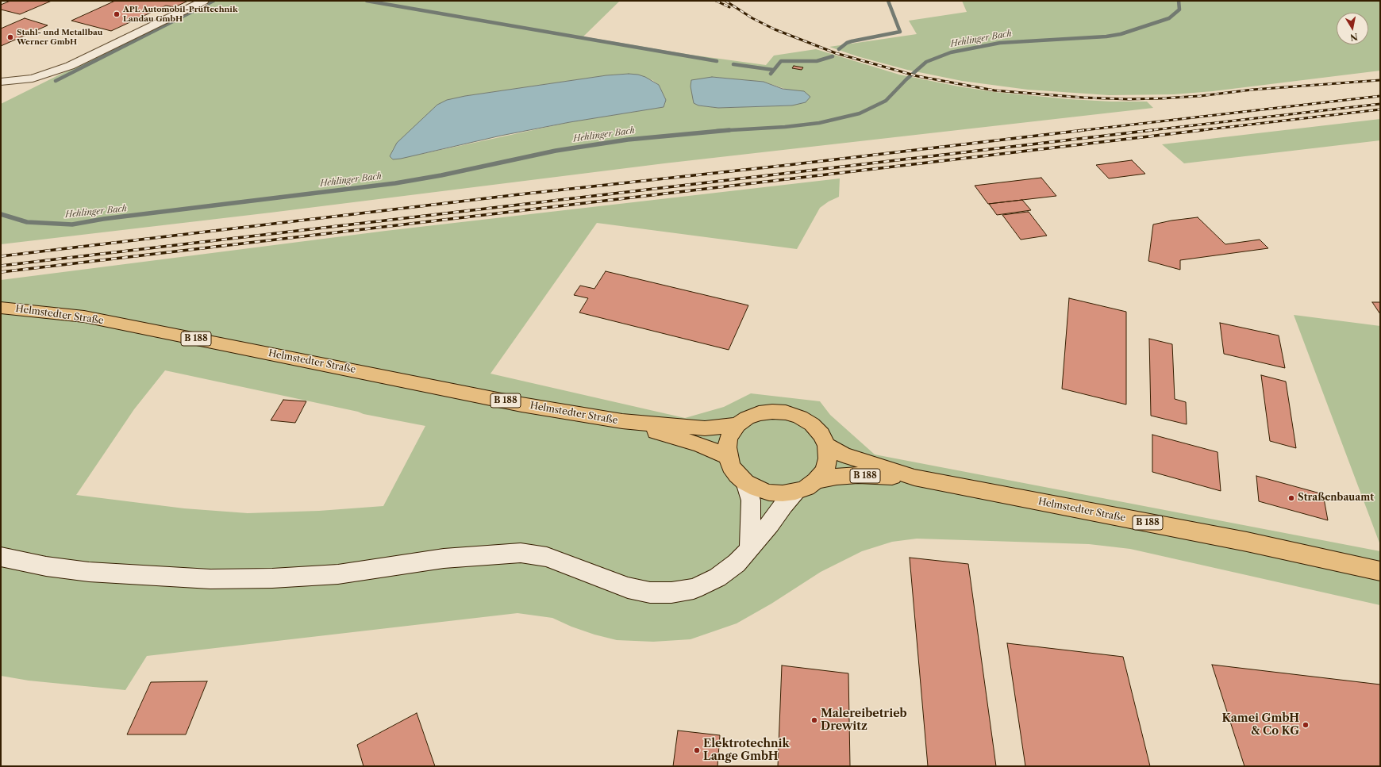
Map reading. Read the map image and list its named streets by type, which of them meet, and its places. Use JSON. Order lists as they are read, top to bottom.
{
  "streets": {
    "main road": ["Helmstedter Straße", "B 188"]
  },
  "water": ["Hehlinger Bach"],
  "places": [
    "APL Automobil-Prüftechnik Landau GmbH",
    "Stahl- und Metallbau Werner GmbH",
    "Straßenbauamt",
    "Malereibetrieb Drewitz",
    "Kamei GmbH & Co KG",
    "Elektrotechnik Lange GmbH"
  ],
  "north": "bottom"
}
